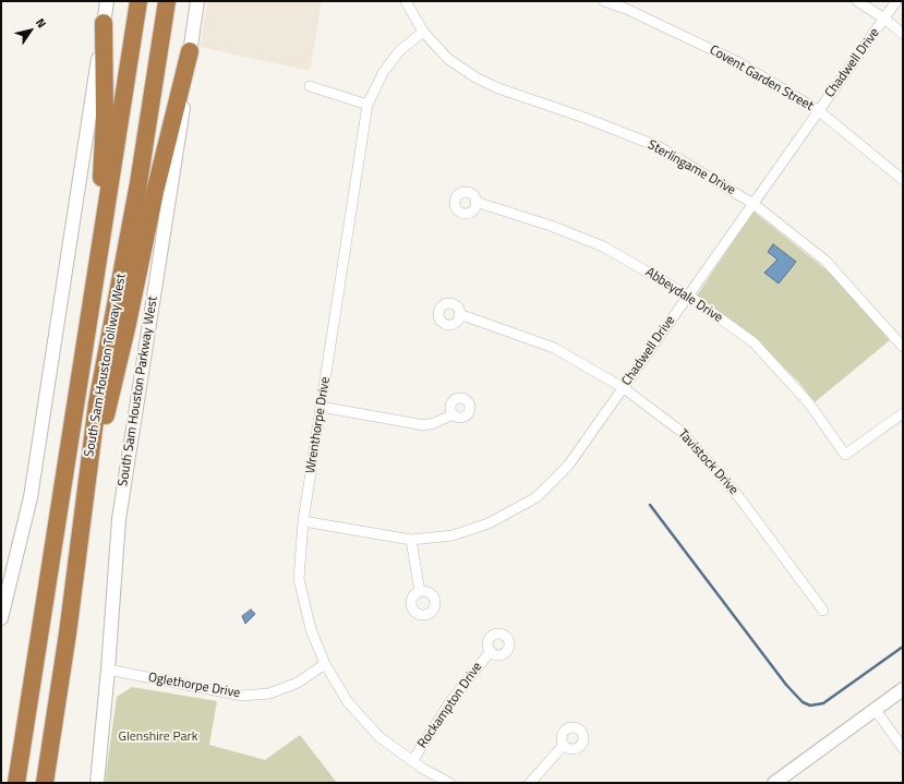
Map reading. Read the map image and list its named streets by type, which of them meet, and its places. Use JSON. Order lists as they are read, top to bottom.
{
  "streets": {
    "highway": ["South Sam Houston Tollway West"],
    "main road": ["South Sam Houston Parkway West"],
    "street": [
      "Chadwell Drive",
      "Covent Garden Street",
      "Sterlingame Drive",
      "Abbeydale Drive",
      "Wrenthorpe Drive",
      "Tavistock Drive",
      "Oglethorpe Drive",
      "Rockampton Drive"
    ]
  },
  "crossings": [
    ["Chadwell Drive", "Covent Garden Street"],
    ["Chadwell Drive", "Sterlingame Drive"],
    ["Chadwell Drive", "Abbeydale Drive"],
    ["Chadwell Drive", "Wrenthorpe Drive"],
    ["Chadwell Drive", "Tavistock Drive"],
    ["Sterlingame Drive", "Wrenthorpe Drive"],
    ["South Sam Houston Parkway West", "Oglethorpe Drive"],
    ["Wrenthorpe Drive", "Oglethorpe Drive"],
    ["Wrenthorpe Drive", "Rockampton Drive"]
  ],
  "parks": ["Glenshire Park"],
  "north": "top right"
}
